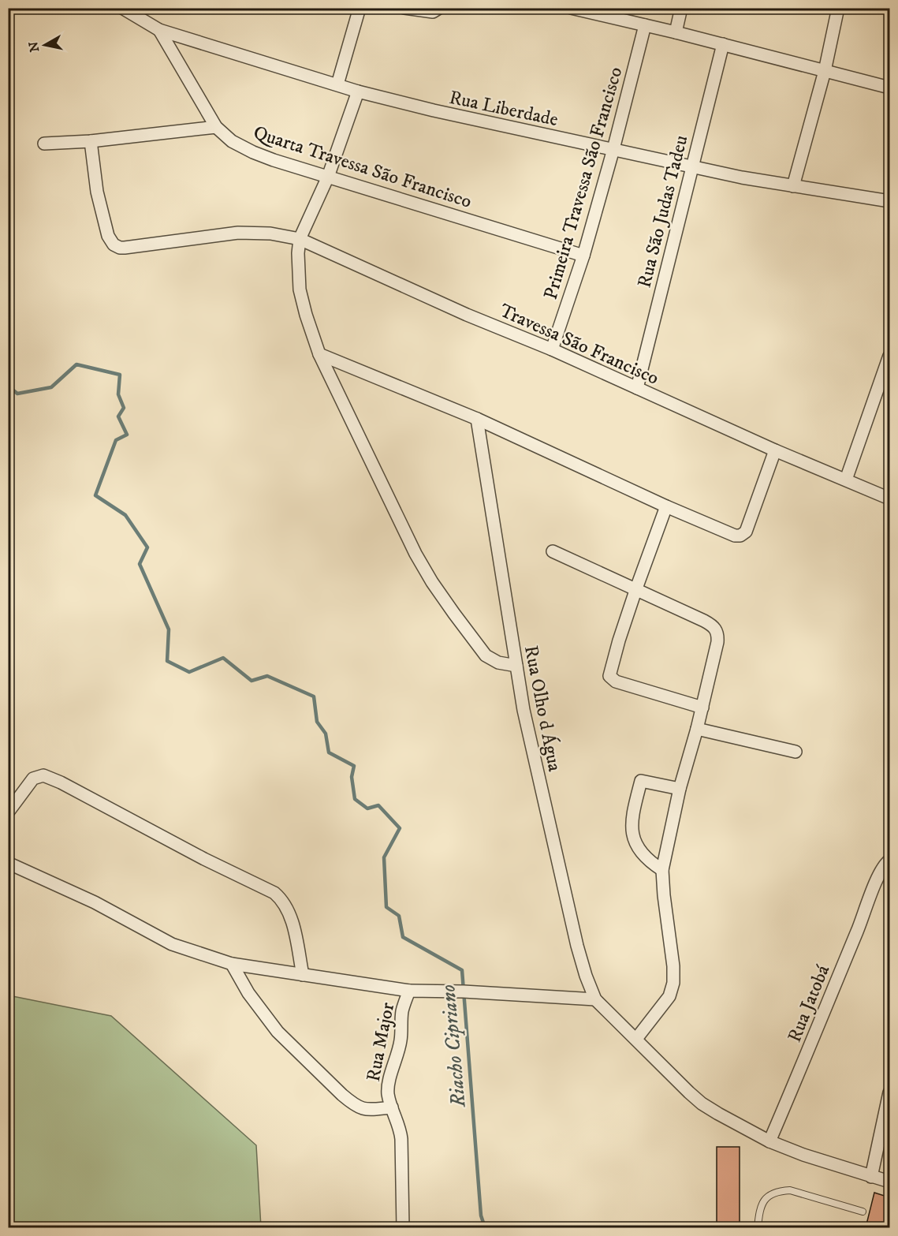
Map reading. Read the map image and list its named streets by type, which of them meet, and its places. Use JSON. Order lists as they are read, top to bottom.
{
  "streets": {
    "street": [
      "Rua Liberdade",
      "Quarta Travessa São Francisco",
      "Primeira Travessa São Francisco",
      "Rua São Judas Tadeu",
      "Travessa São Francisco",
      "Rua Olho d Água",
      "Rua Jatobá",
      "Rua Major"
    ]
  },
  "crossings": [
    ["Rua Liberdade", "Quarta Travessa São Francisco"],
    ["Rua Liberdade", "Primeira Travessa São Francisco"],
    ["Rua Liberdade", "Rua São Judas Tadeu"],
    ["Quarta Travessa São Francisco", "Primeira Travessa São Francisco"],
    ["Primeira Travessa São Francisco", "Travessa São Francisco"],
    ["Rua São Judas Tadeu", "Travessa São Francisco"],
    ["Rua Olho d Água", "Rua Major"]
  ],
  "water": ["Riacho Cipriano"],
  "north": "left"
}
